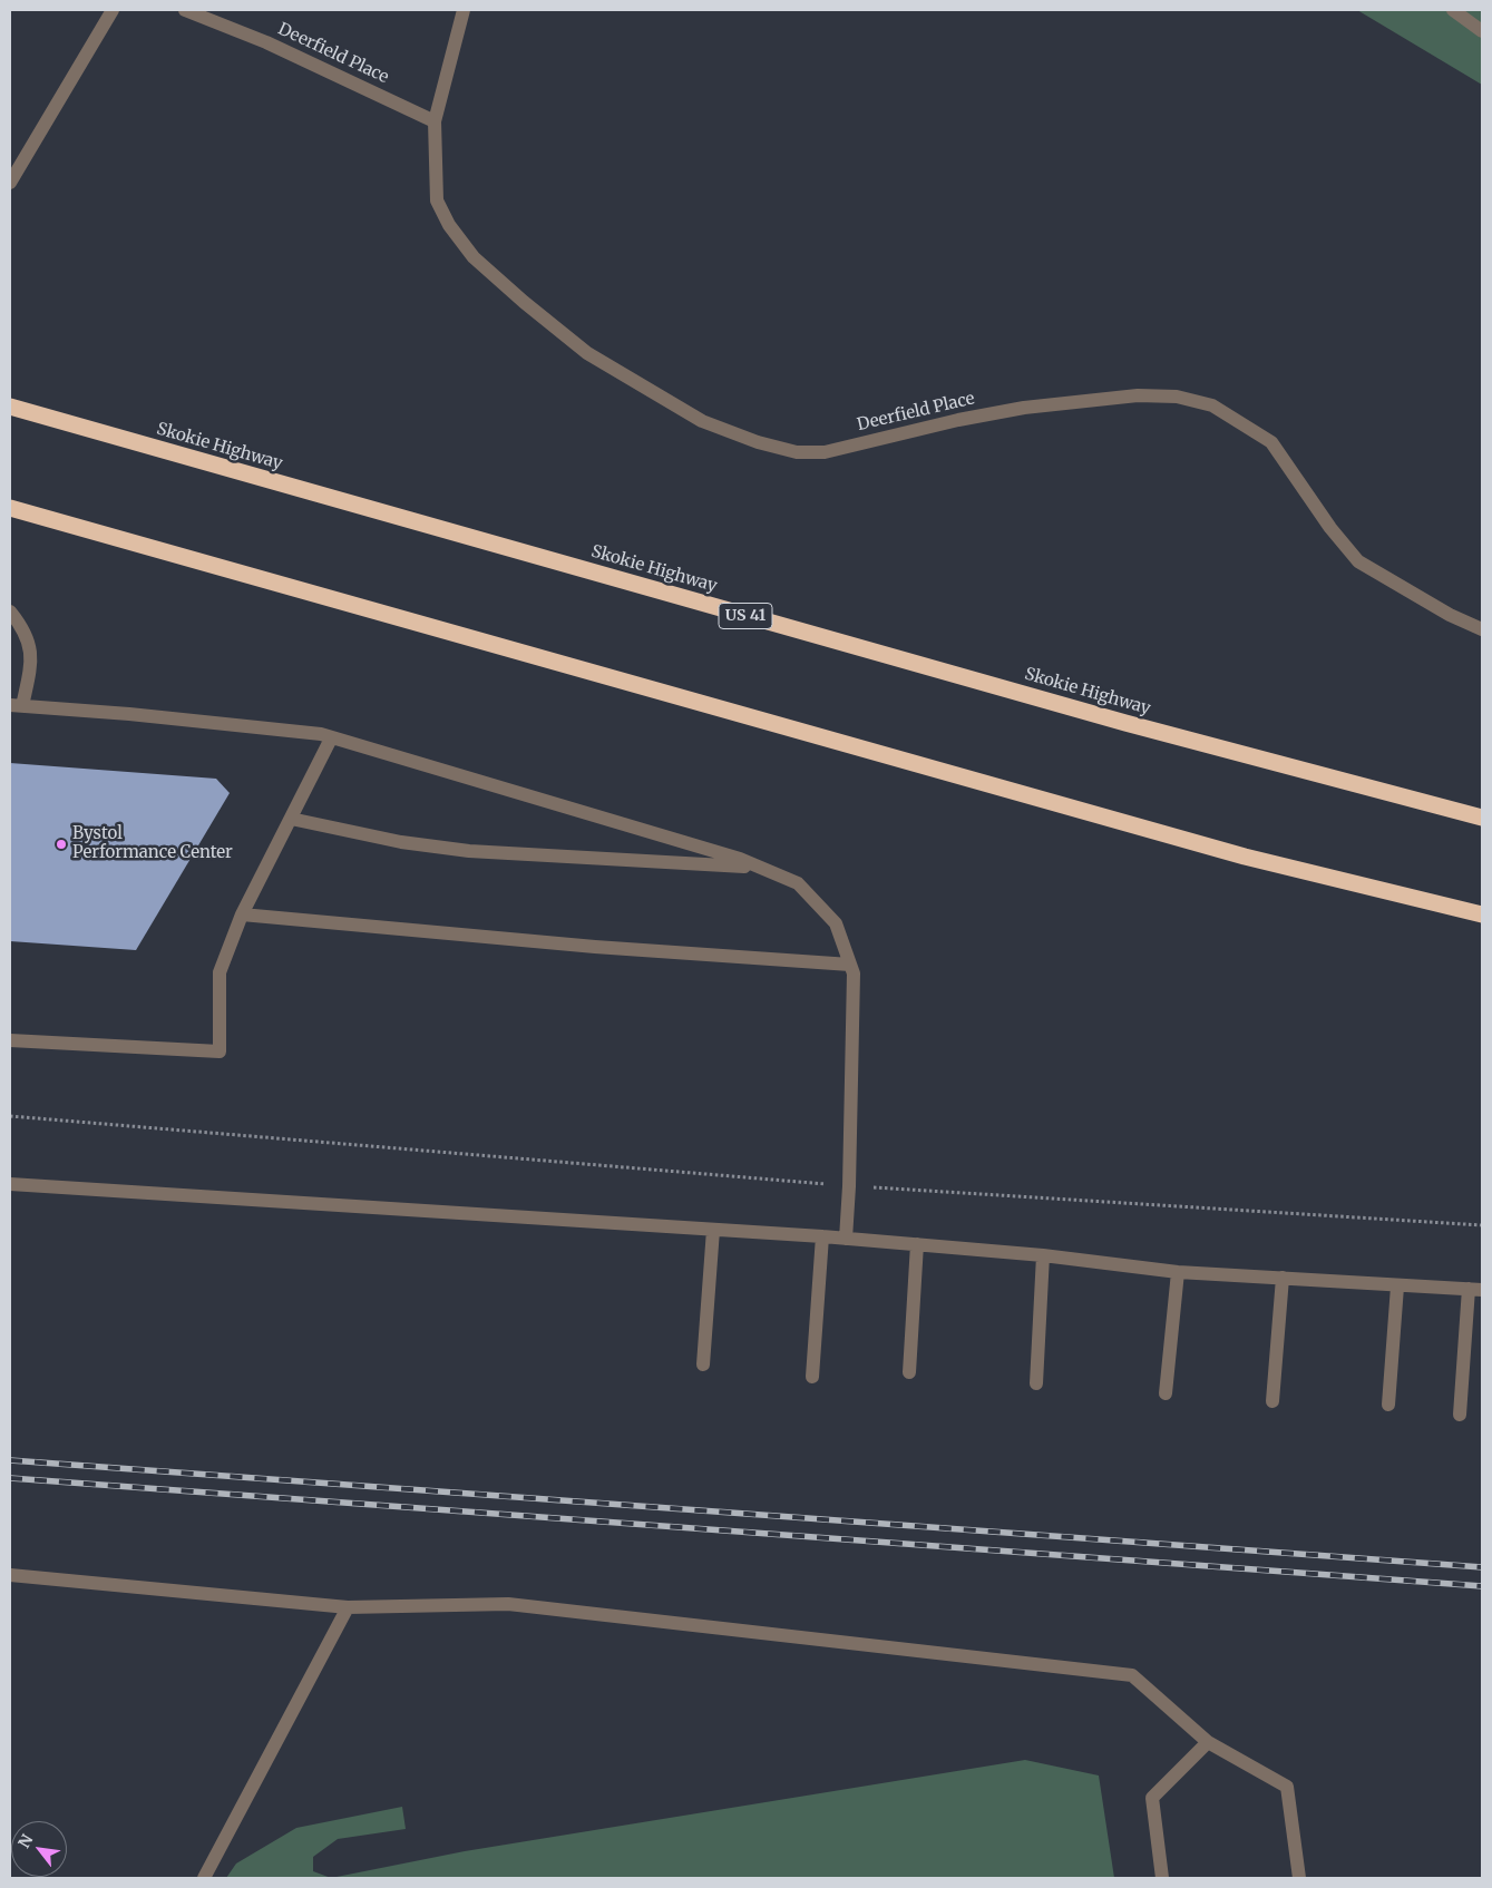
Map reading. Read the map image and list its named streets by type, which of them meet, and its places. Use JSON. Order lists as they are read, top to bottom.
{
  "streets": {
    "highway": ["Skokie Highway", "US 41"],
    "street": ["Deerfield Place"]
  },
  "places": ["Bystol Performance Center"],
  "north": "top left"
}
